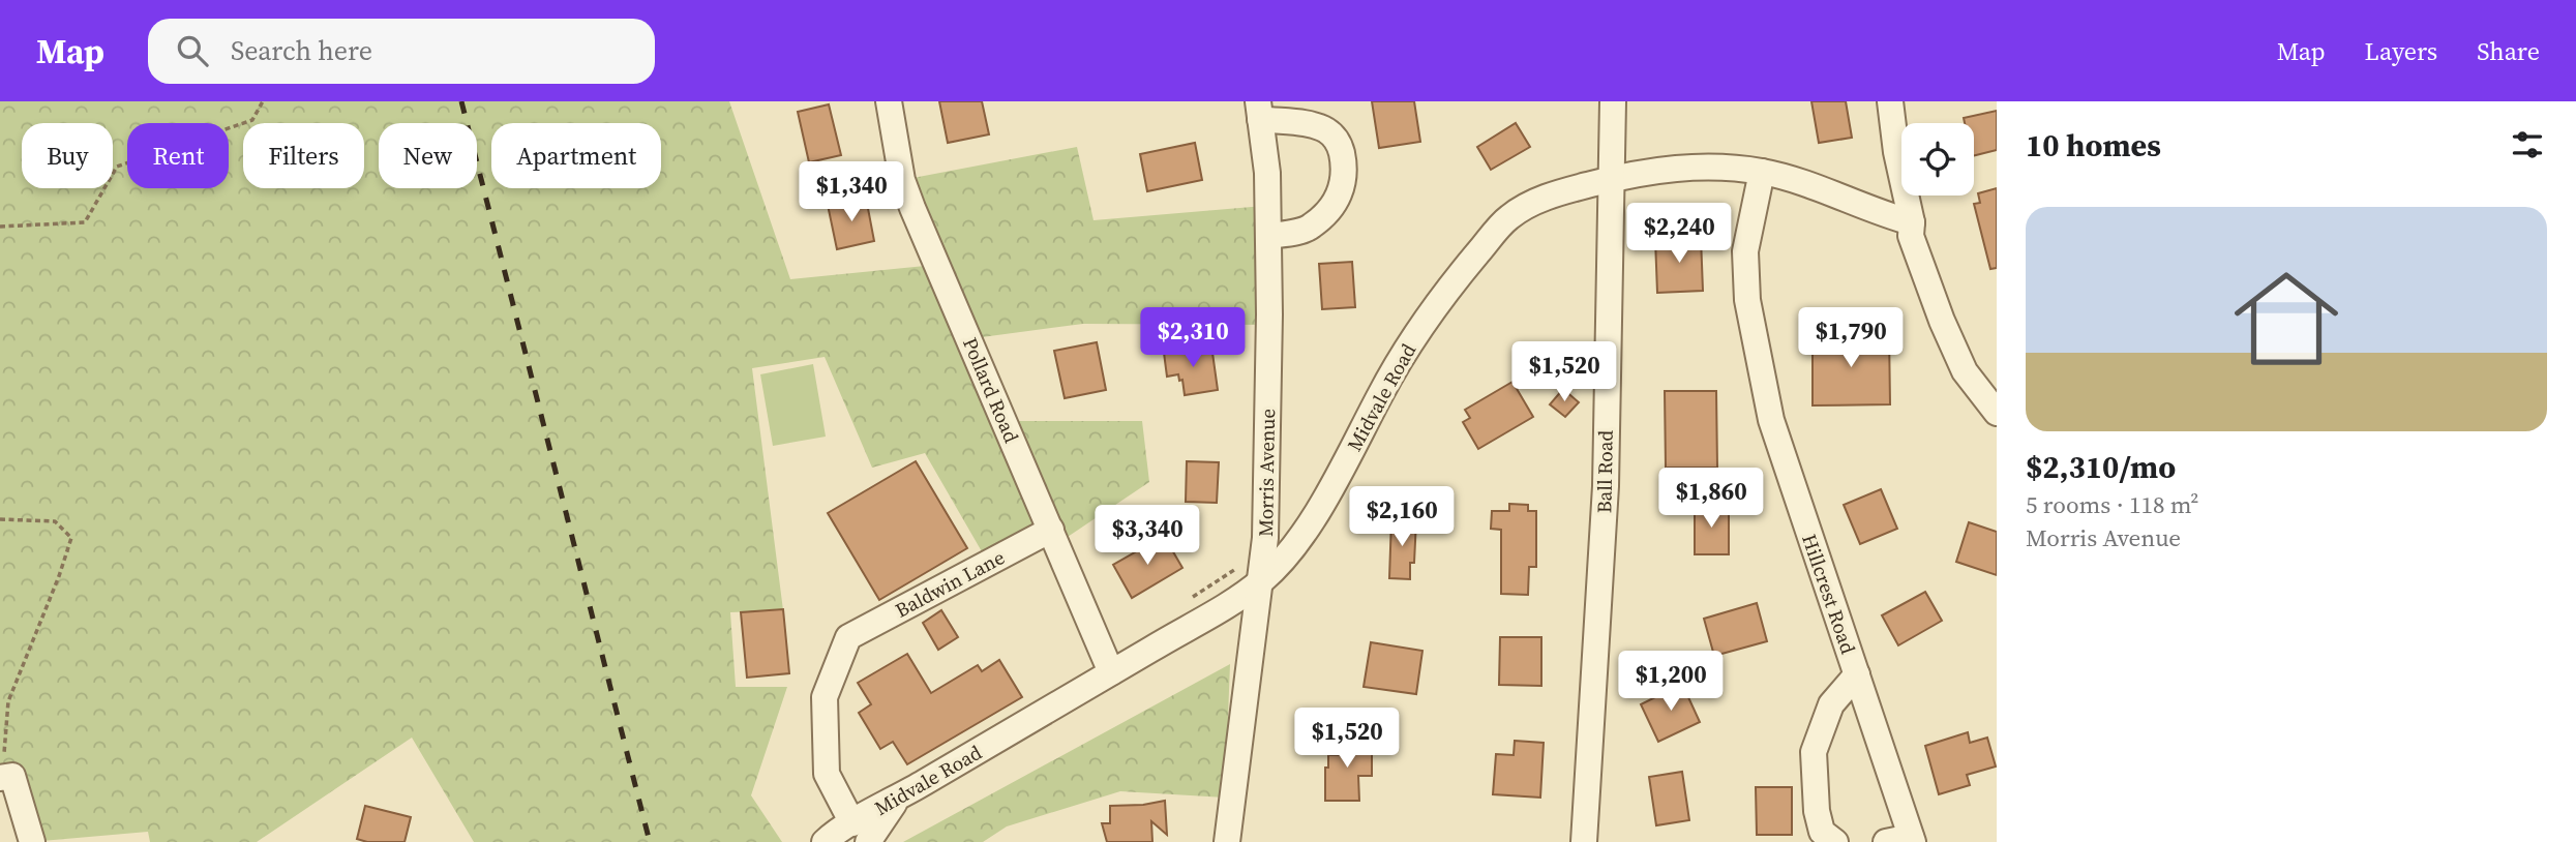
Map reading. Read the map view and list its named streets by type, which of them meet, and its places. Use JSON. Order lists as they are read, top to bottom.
{
  "streets": {
    "street": [
      "Pollard Road",
      "Midvale Road",
      "Ball Road",
      "Morris Avenue",
      "Baldwin Lane",
      "Hillcrest Road"
    ]
  },
  "crossings": [
    ["Pollard Road", "Midvale Road"],
    ["Pollard Road", "Baldwin Lane"],
    ["Midvale Road", "Ball Road"],
    ["Midvale Road", "Morris Avenue"],
    ["Midvale Road", "Baldwin Lane"],
    ["Midvale Road", "Hillcrest Road"]
  ],
  "page": {
    "header": "Map",
    "search": "Search here",
    "nav": ["Map", "Layers", "Share"],
    "heading": "10 homes",
    "chip": [
      "Buy",
      "Rent",
      "Filters",
      "New",
      "Apartment"
    ],
    "price": [
      "$1,340",
      "$2,240",
      "$2,310",
      "$1,790",
      "$1,520",
      "$1,860",
      "$2,160",
      "$3,340",
      "$1,200",
      "$1,520"
    ],
    "list": [
      {
        "name": "$2,310/mo",
        "note": "5 rooms · 118 m² · Morris Avenue"
      }
    ]
  }
}
